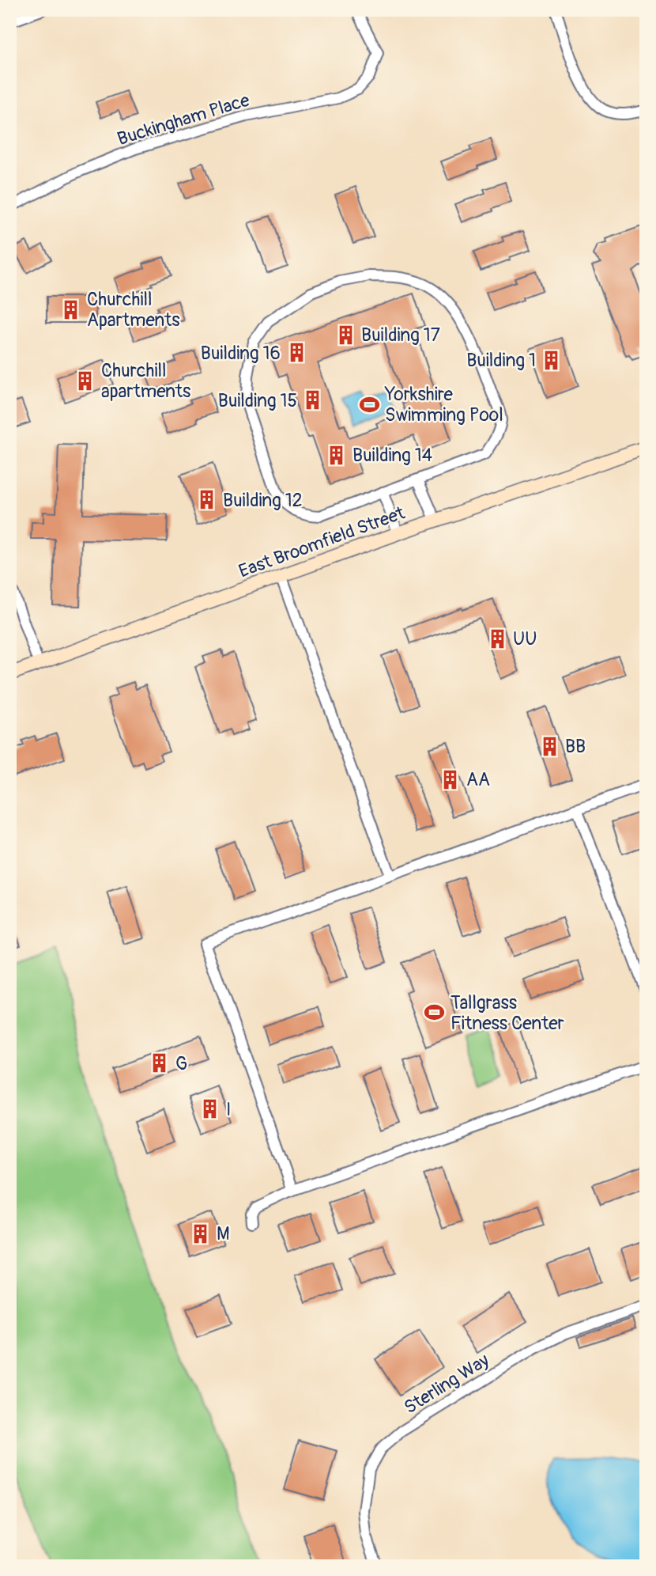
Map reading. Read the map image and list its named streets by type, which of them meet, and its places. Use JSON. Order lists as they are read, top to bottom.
{
  "streets": {
    "main road": ["East Broomfield Street"],
    "street": ["Buckingham Place", "Sterling Way"]
  },
  "places": {
    "building": [
      "Churchill Apartments",
      "Building 17",
      "Building 16",
      "Building 1",
      "Churchill apartments",
      "Building 15",
      "Building 14",
      "Building 12",
      "UU",
      "BB",
      "AA",
      "G",
      "I",
      "M"
    ],
    "sports": ["Yorkshire Swimming Pool", "Tallgrass Fitness Center"]
  }
}
